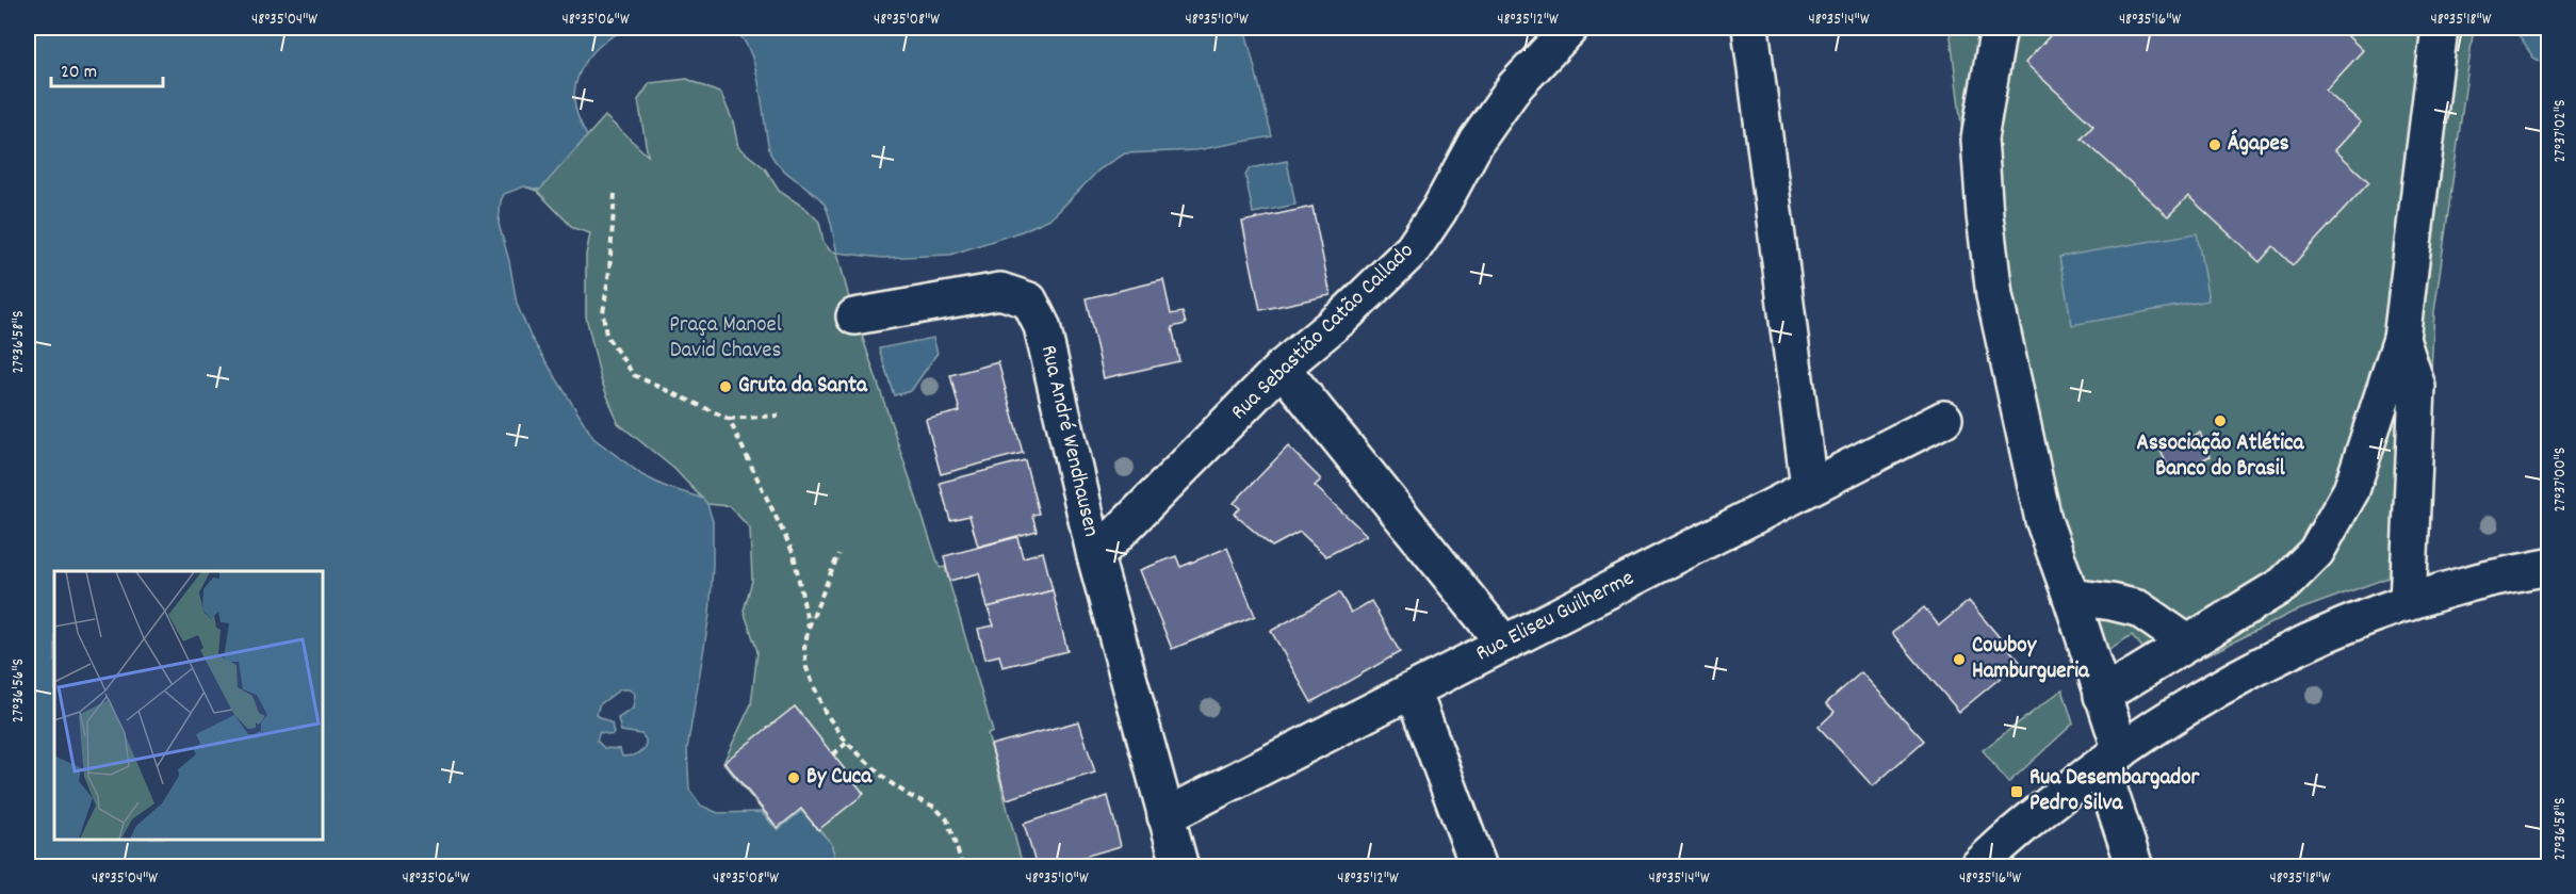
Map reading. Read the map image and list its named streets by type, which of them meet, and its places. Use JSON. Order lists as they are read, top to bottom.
{
  "streets": {
    "street": ["Rua Sebastião Catão Callado", "Rua André Wendhausen", "Rua Eliseu Guilherme"]
  },
  "crossings": [
    ["Rua Sebastião Catão Callado", "Rua André Wendhausen"],
    ["Rua André Wendhausen", "Rua Eliseu Guilherme"]
  ],
  "parks": ["Praça Manoel David Chaves"],
  "places": {
    "other": [
      "Ágapes",
      "Gruta da Santa",
      "Associação Atlética Banco do Brasil",
      "Cowboy Hamburgueria",
      "By Cuca"
    ],
    "transit": ["Rua Desembargador Pedro Silva"]
  },
  "scale_bar": "20 m",
  "coordinates": [
    "48°35'04\"W",
    "48°35'06\"W",
    "48°35'08\"W",
    "48°35'10\"W",
    "48°35'12\"W",
    "48°35'14\"W",
    "48°35'16\"W",
    "48°35'18\"W",
    "27°37'02\"S",
    "27°36'58\"S",
    "27°37'00\"S",
    "27°36'56\"S"
  ]
}
